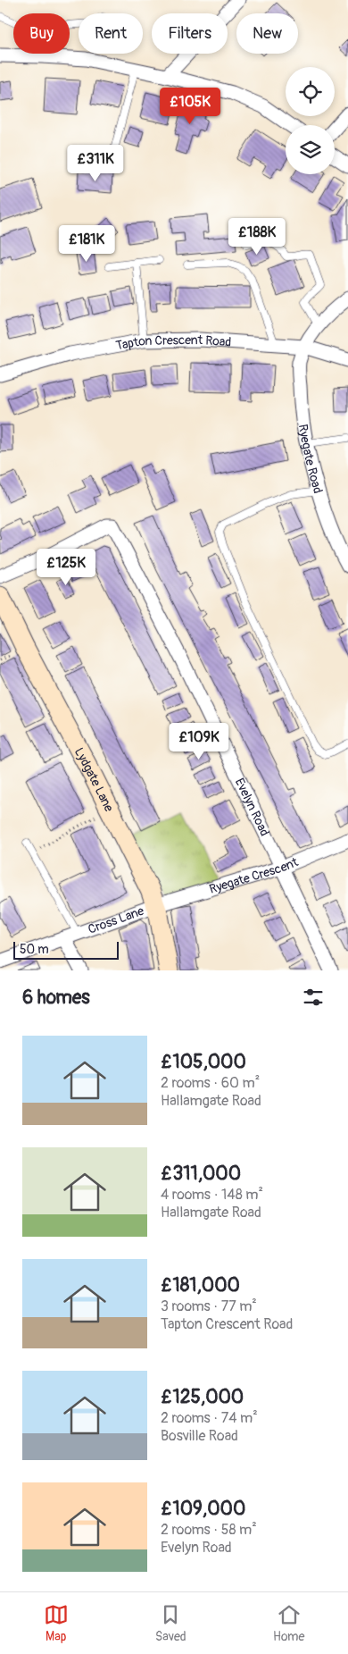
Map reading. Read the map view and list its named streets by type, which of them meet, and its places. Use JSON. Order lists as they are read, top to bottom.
{
  "streets": {
    "street": [
      "Tapton Crescent Road",
      "Ryegate Road",
      "Lydgate Lane",
      "Evelyn Road",
      "Ryegate Crescent",
      "Cross Lane"
    ]
  },
  "crossings": [
    ["Tapton Crescent Road", "Ryegate Road"],
    ["Lydgate Lane", "Ryegate Crescent"],
    ["Lydgate Lane", "Cross Lane"],
    ["Evelyn Road", "Ryegate Crescent"],
    ["Ryegate Crescent", "Cross Lane"]
  ],
  "scale_bar": "50 m",
  "page": {
    "chip": [
      "Buy",
      "Rent",
      "Filters",
      "New"
    ],
    "price": [
      "£105K",
      "£311K",
      "£188K",
      "£181K",
      "£125K",
      "£109K"
    ],
    "scale": "50 m",
    "heading": "6 homes",
    "list": [
      {
        "name": "£105,000",
        "note": "2 rooms · 60 m² · Hallamgate Road"
      },
      {
        "name": "£311,000",
        "note": "4 rooms · 148 m² · Hallamgate Road"
      },
      {
        "name": "£181,000",
        "note": "3 rooms · 77 m² · Tapton Crescent Road"
      },
      {
        "name": "£125,000",
        "note": "2 rooms · 74 m² · Bosville Road"
      },
      {
        "name": "£109,000",
        "note": "2 rooms · 58 m² · Evelyn Road"
      }
    ],
    "tabs": ["Map", "Saved", "Home"]
  }
}
